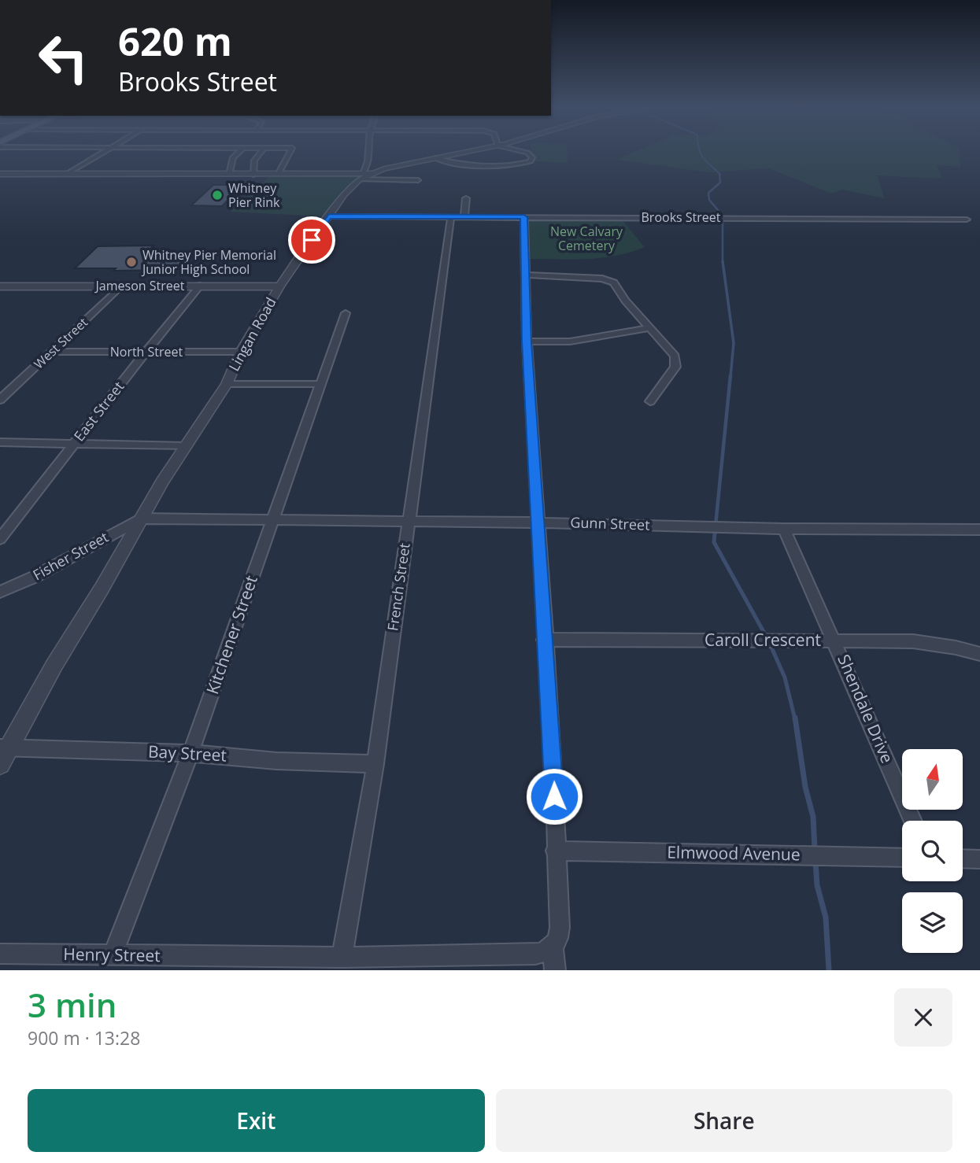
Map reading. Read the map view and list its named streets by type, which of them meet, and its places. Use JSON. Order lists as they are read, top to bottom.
{
  "streets": {
    "street": [
      "Brooks Street",
      "Jameson Street",
      "Lingan Road",
      "West Street",
      "North Street",
      "East Street",
      "Gunn Street",
      "Fisher Street",
      "French Street",
      "Kitchener Street",
      "Caroll Crescent",
      "Shendale Drive",
      "Bay Street",
      "Elmwood Avenue",
      "Henry Street"
    ]
  },
  "crossings": [
    ["Brooks Street", "Lingan Road"],
    ["Brooks Street", "French Street"],
    ["Jameson Street", "Lingan Road"],
    ["Jameson Street", "West Street"],
    ["Jameson Street", "East Street"],
    ["Lingan Road", "North Street"],
    ["Lingan Road", "Gunn Street"],
    ["Lingan Road", "Fisher Street"],
    ["Lingan Road", "Bay Street"],
    ["West Street", "North Street"],
    ["North Street", "East Street"],
    ["Gunn Street", "Fisher Street"],
    ["Gunn Street", "French Street"],
    ["Gunn Street", "Kitchener Street"],
    ["Gunn Street", "Shendale Drive"],
    ["French Street", "Bay Street"],
    ["French Street", "Henry Street"],
    ["Kitchener Street", "Bay Street"],
    ["Kitchener Street", "Henry Street"],
    ["Caroll Crescent", "Shendale Drive"]
  ],
  "parks": ["New Calvary Cemetery"],
  "places": ["Whitney Pier Rink", "Whitney Pier Memorial Junior High School"],
  "north": "top",
  "page": {
    "turn": ["620 m", "Brooks Street"],
    "heading": ["3 min", "900 m · 13:28"],
    "buttons": ["Exit", "Share"]
  }
}
